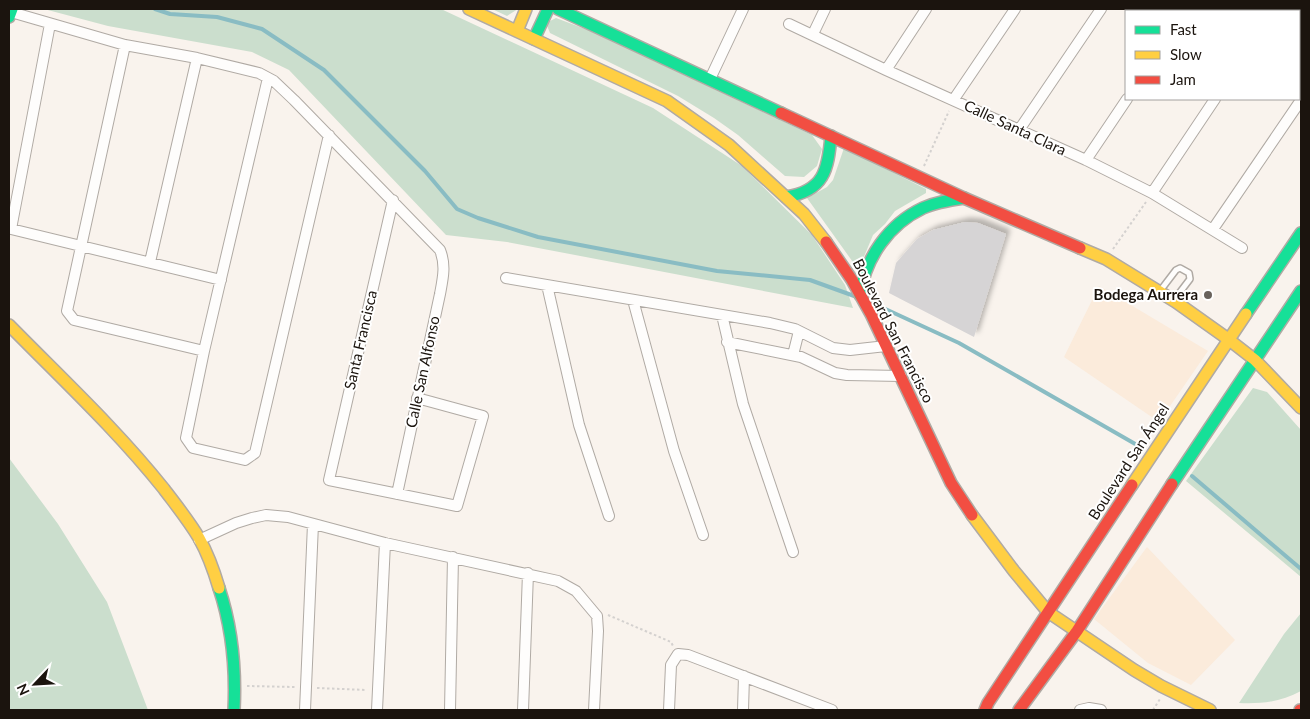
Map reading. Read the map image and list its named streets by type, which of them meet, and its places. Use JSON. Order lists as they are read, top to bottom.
{
  "streets": {
    "street": [
      "Calle Santa Clara",
      "Boulevard San Francisco",
      "Santa Francisca",
      "Calle San Alfonso",
      "Boulevard San Ángel"
    ]
  },
  "crossings": [
    ["Boulevard San Francisco", "Boulevard San Ángel"],
    ["Santa Francisca", "Calle San Alfonso"]
  ],
  "places": ["Bodega Aurrera"],
  "legend": ["Fast", "Slow", "Jam"],
  "north": "bottom left"
}
